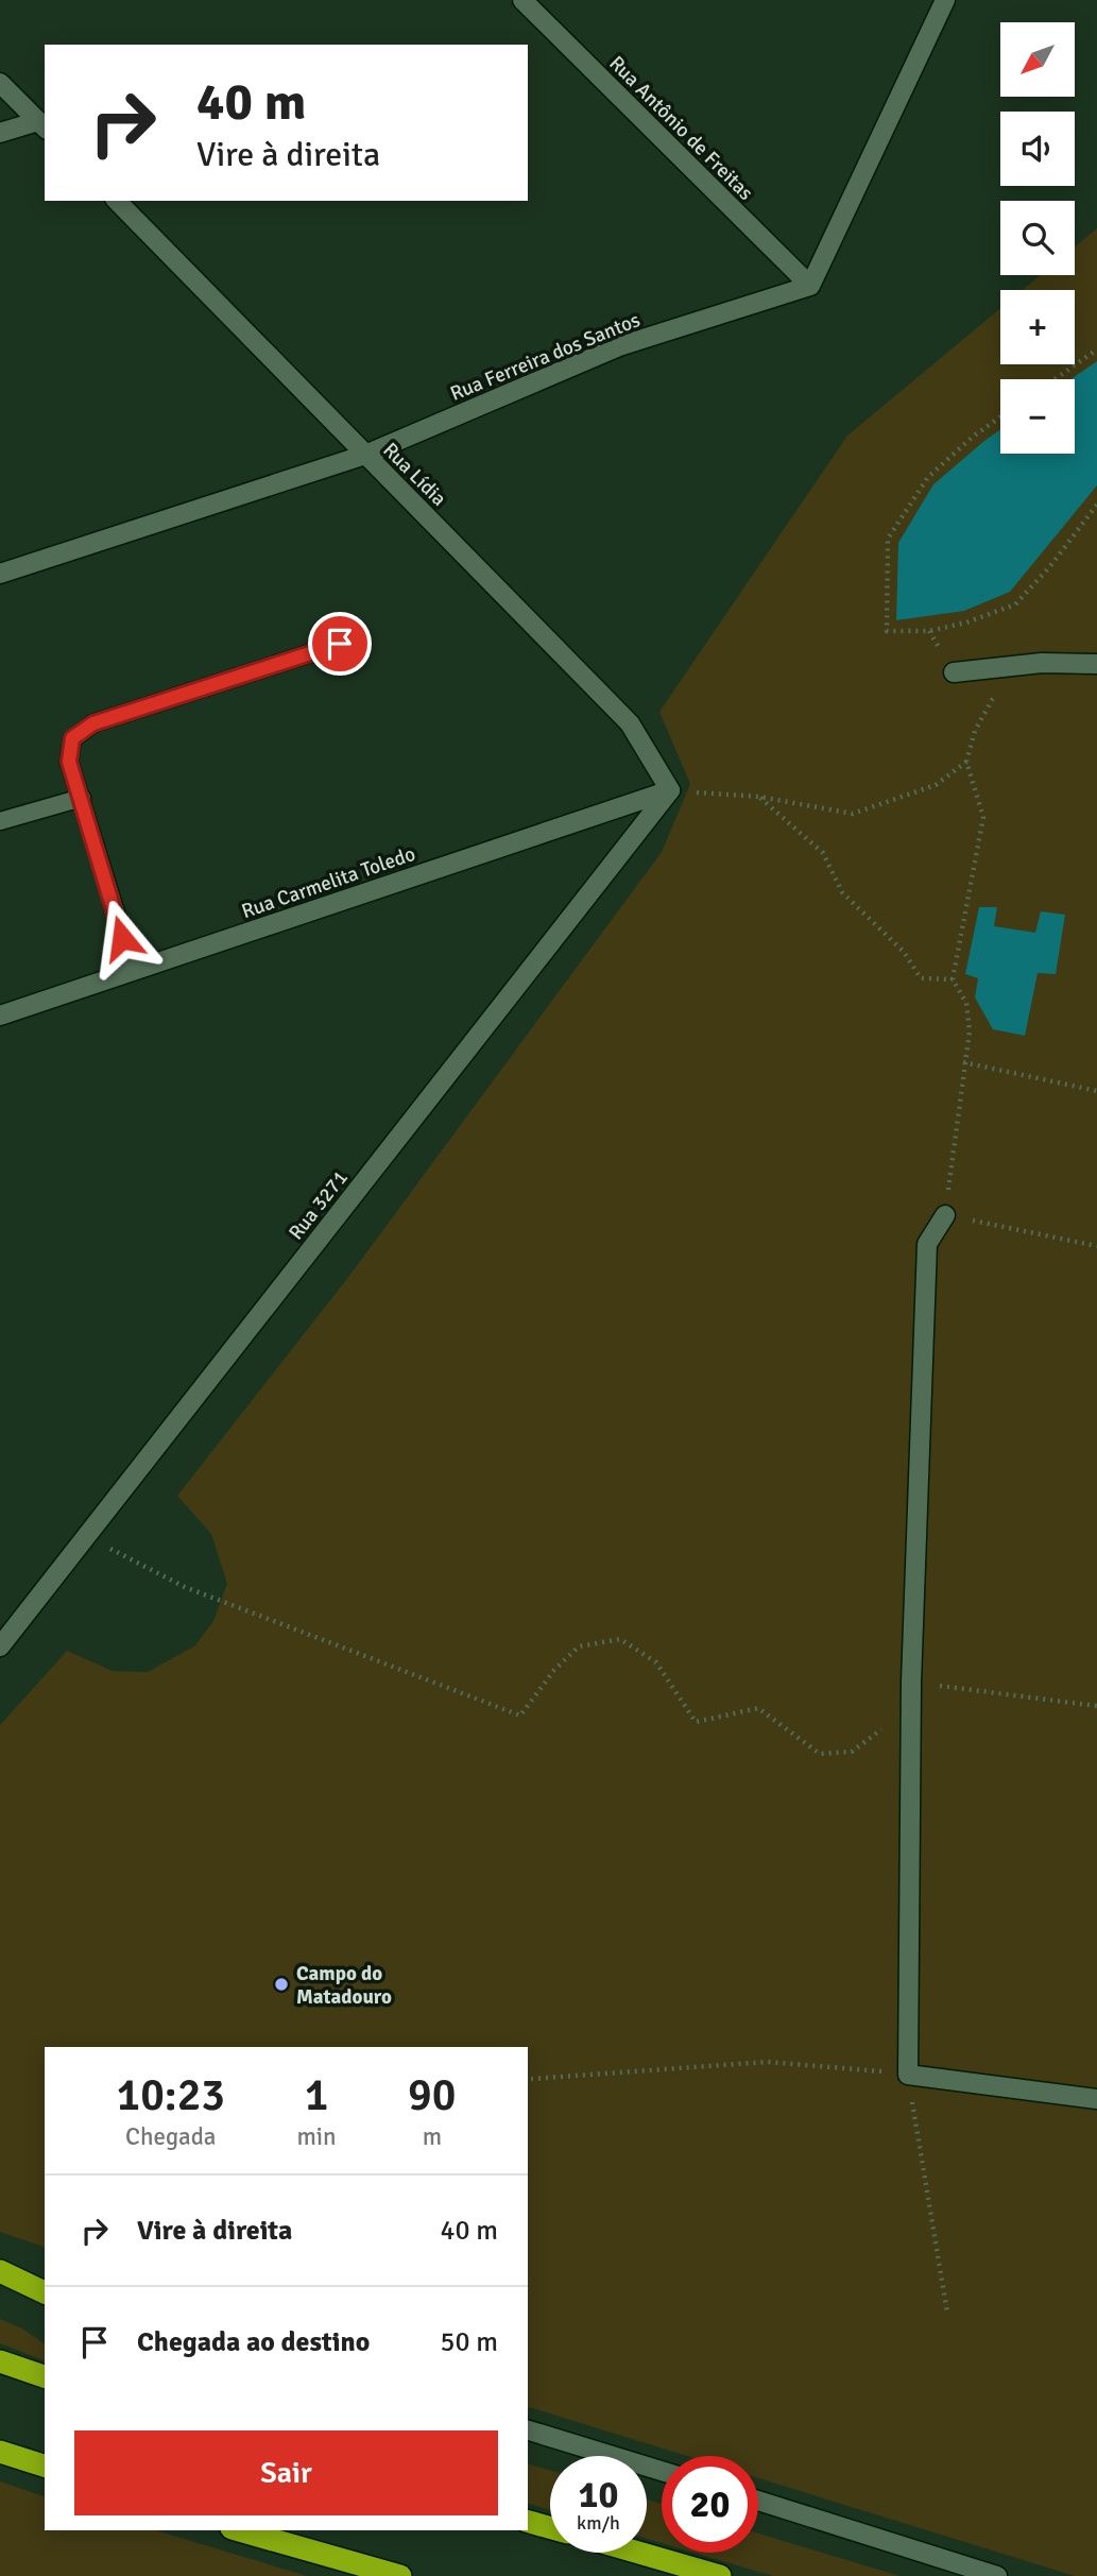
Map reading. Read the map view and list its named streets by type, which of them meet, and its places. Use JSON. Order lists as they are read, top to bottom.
{
  "streets": {
    "street": [
      "Rua Antônio de Freitas",
      "Rua Ferreira dos Santos",
      "Rua Lídia",
      "Rua Carmelita Toledo",
      "Rua 3271"
    ]
  },
  "crossings": [
    ["Rua Antônio de Freitas", "Rua Ferreira dos Santos"],
    ["Rua Ferreira dos Santos", "Rua Lídia"],
    ["Rua Lídia", "Rua Carmelita Toledo"],
    ["Rua Lídia", "Rua 3271"],
    ["Rua Carmelita Toledo", "Rua 3271"]
  ],
  "places": ["Campo do Matadouro"],
  "north": "bottom left",
  "page": {
    "map_buttons": ["+", "−"],
    "turn": ["40 m", "Vire à direita"],
    "eta": [
      "10:23",
      "Chegada",
      "1",
      "min",
      "90",
      "m"
    ],
    "list": [
      {
        "name": "Vire à direita",
        "value": "40 m"
      },
      {
        "name": "Chegada ao destino",
        "value": "50 m"
      }
    ],
    "buttons": "Sair",
    "speed": "10 km/h",
    "limit": "20"
  }
}
